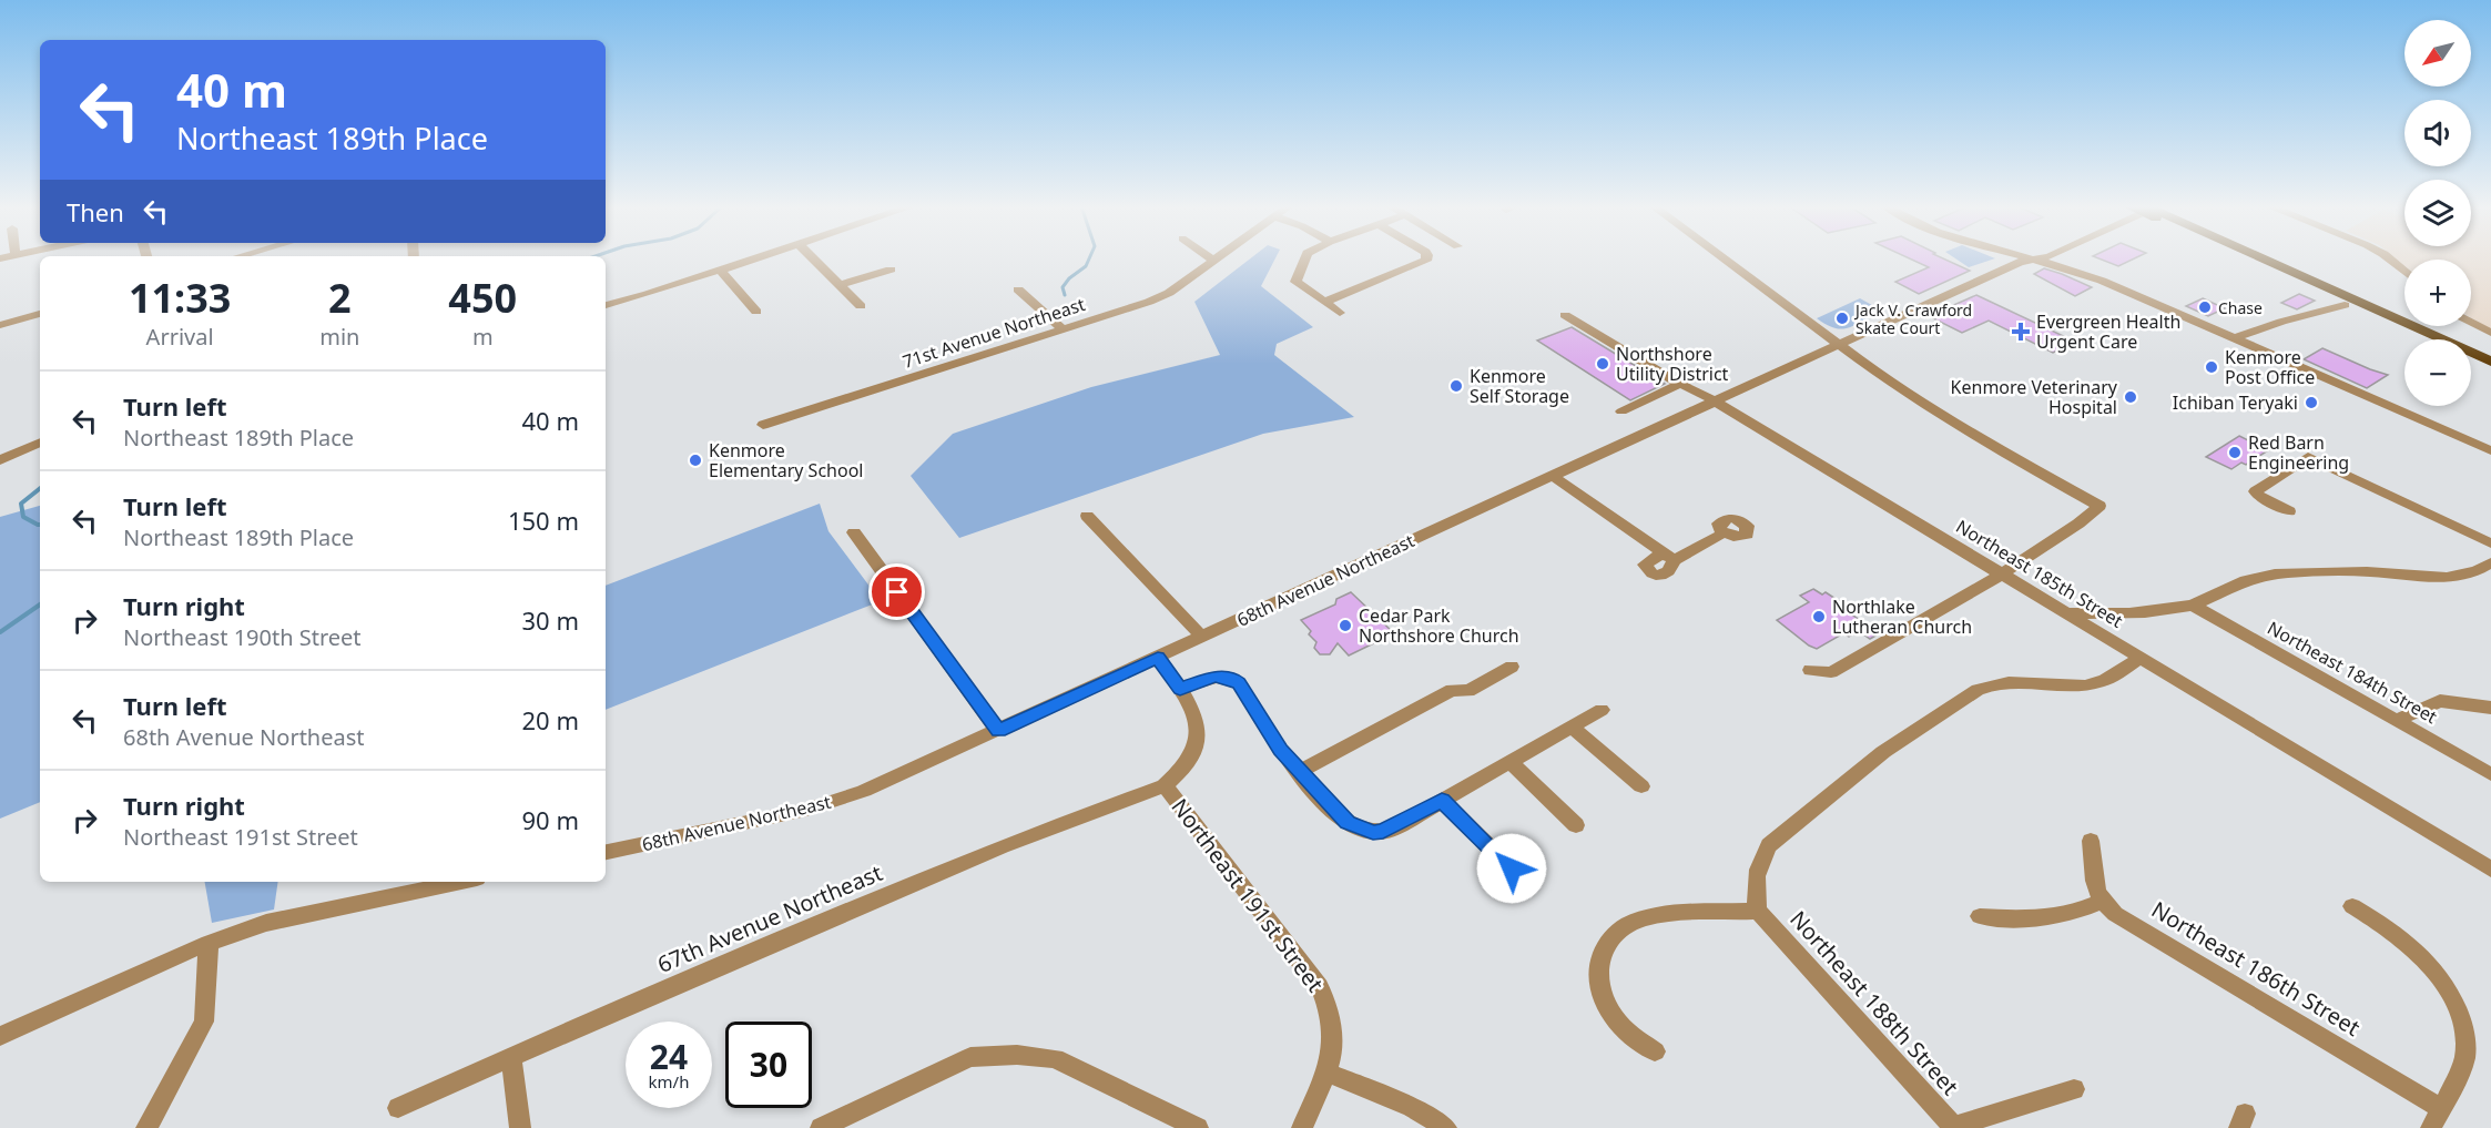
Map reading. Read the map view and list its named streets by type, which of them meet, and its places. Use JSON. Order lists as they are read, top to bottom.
{
  "streets": {
    "street": [
      "71st Avenue Northeast",
      "Northeast 185th Street",
      "68th Avenue Northeast",
      "Northeast 184th Street",
      "Northeast 191st Street",
      "67th Avenue Northeast",
      "Northeast 186th Street",
      "Northeast 188th Street"
    ]
  },
  "crossings": [
    ["Northeast 185th Street", "68th Avenue Northeast"],
    ["Northeast 191st Street", "67th Avenue Northeast"]
  ],
  "places": {
    "other": [
      "Chase",
      "Jack V. Crawford Skate Court",
      "Northshore Utility District",
      "Kenmore Post Office",
      "Kenmore Self Storage",
      "Kenmore Veterinary Hospital",
      "Ichiban Teryaki",
      "Red Barn Engineering",
      "Kenmore Elementary School",
      "Northlake Lutheran Church",
      "Cedar Park Northshore Church"
    ],
    "health": ["Evergreen Health Urgent Care"]
  },
  "north": "bottom left",
  "page": {
    "map_buttons": ["+", "−"],
    "turn": ["40 m", "Northeast 189th Place"],
    "then": "Then",
    "eta": [
      "11:33",
      "Arrival",
      "2",
      "min",
      "450",
      "m"
    ],
    "list": [
      {
        "name": "Turn left",
        "note": "Northeast 189th Place",
        "value": "40 m"
      },
      {
        "name": "Turn left",
        "note": "Northeast 189th Place",
        "value": "150 m"
      },
      {
        "name": "Turn right",
        "note": "Northeast 190th Street",
        "value": "30 m"
      },
      {
        "name": "Turn left",
        "note": "68th Avenue Northeast",
        "value": "20 m"
      },
      {
        "name": "Turn right",
        "note": "Northeast 191st Street",
        "value": "90 m"
      }
    ],
    "speed": "24 km/h",
    "limit": "30"
  }
}
